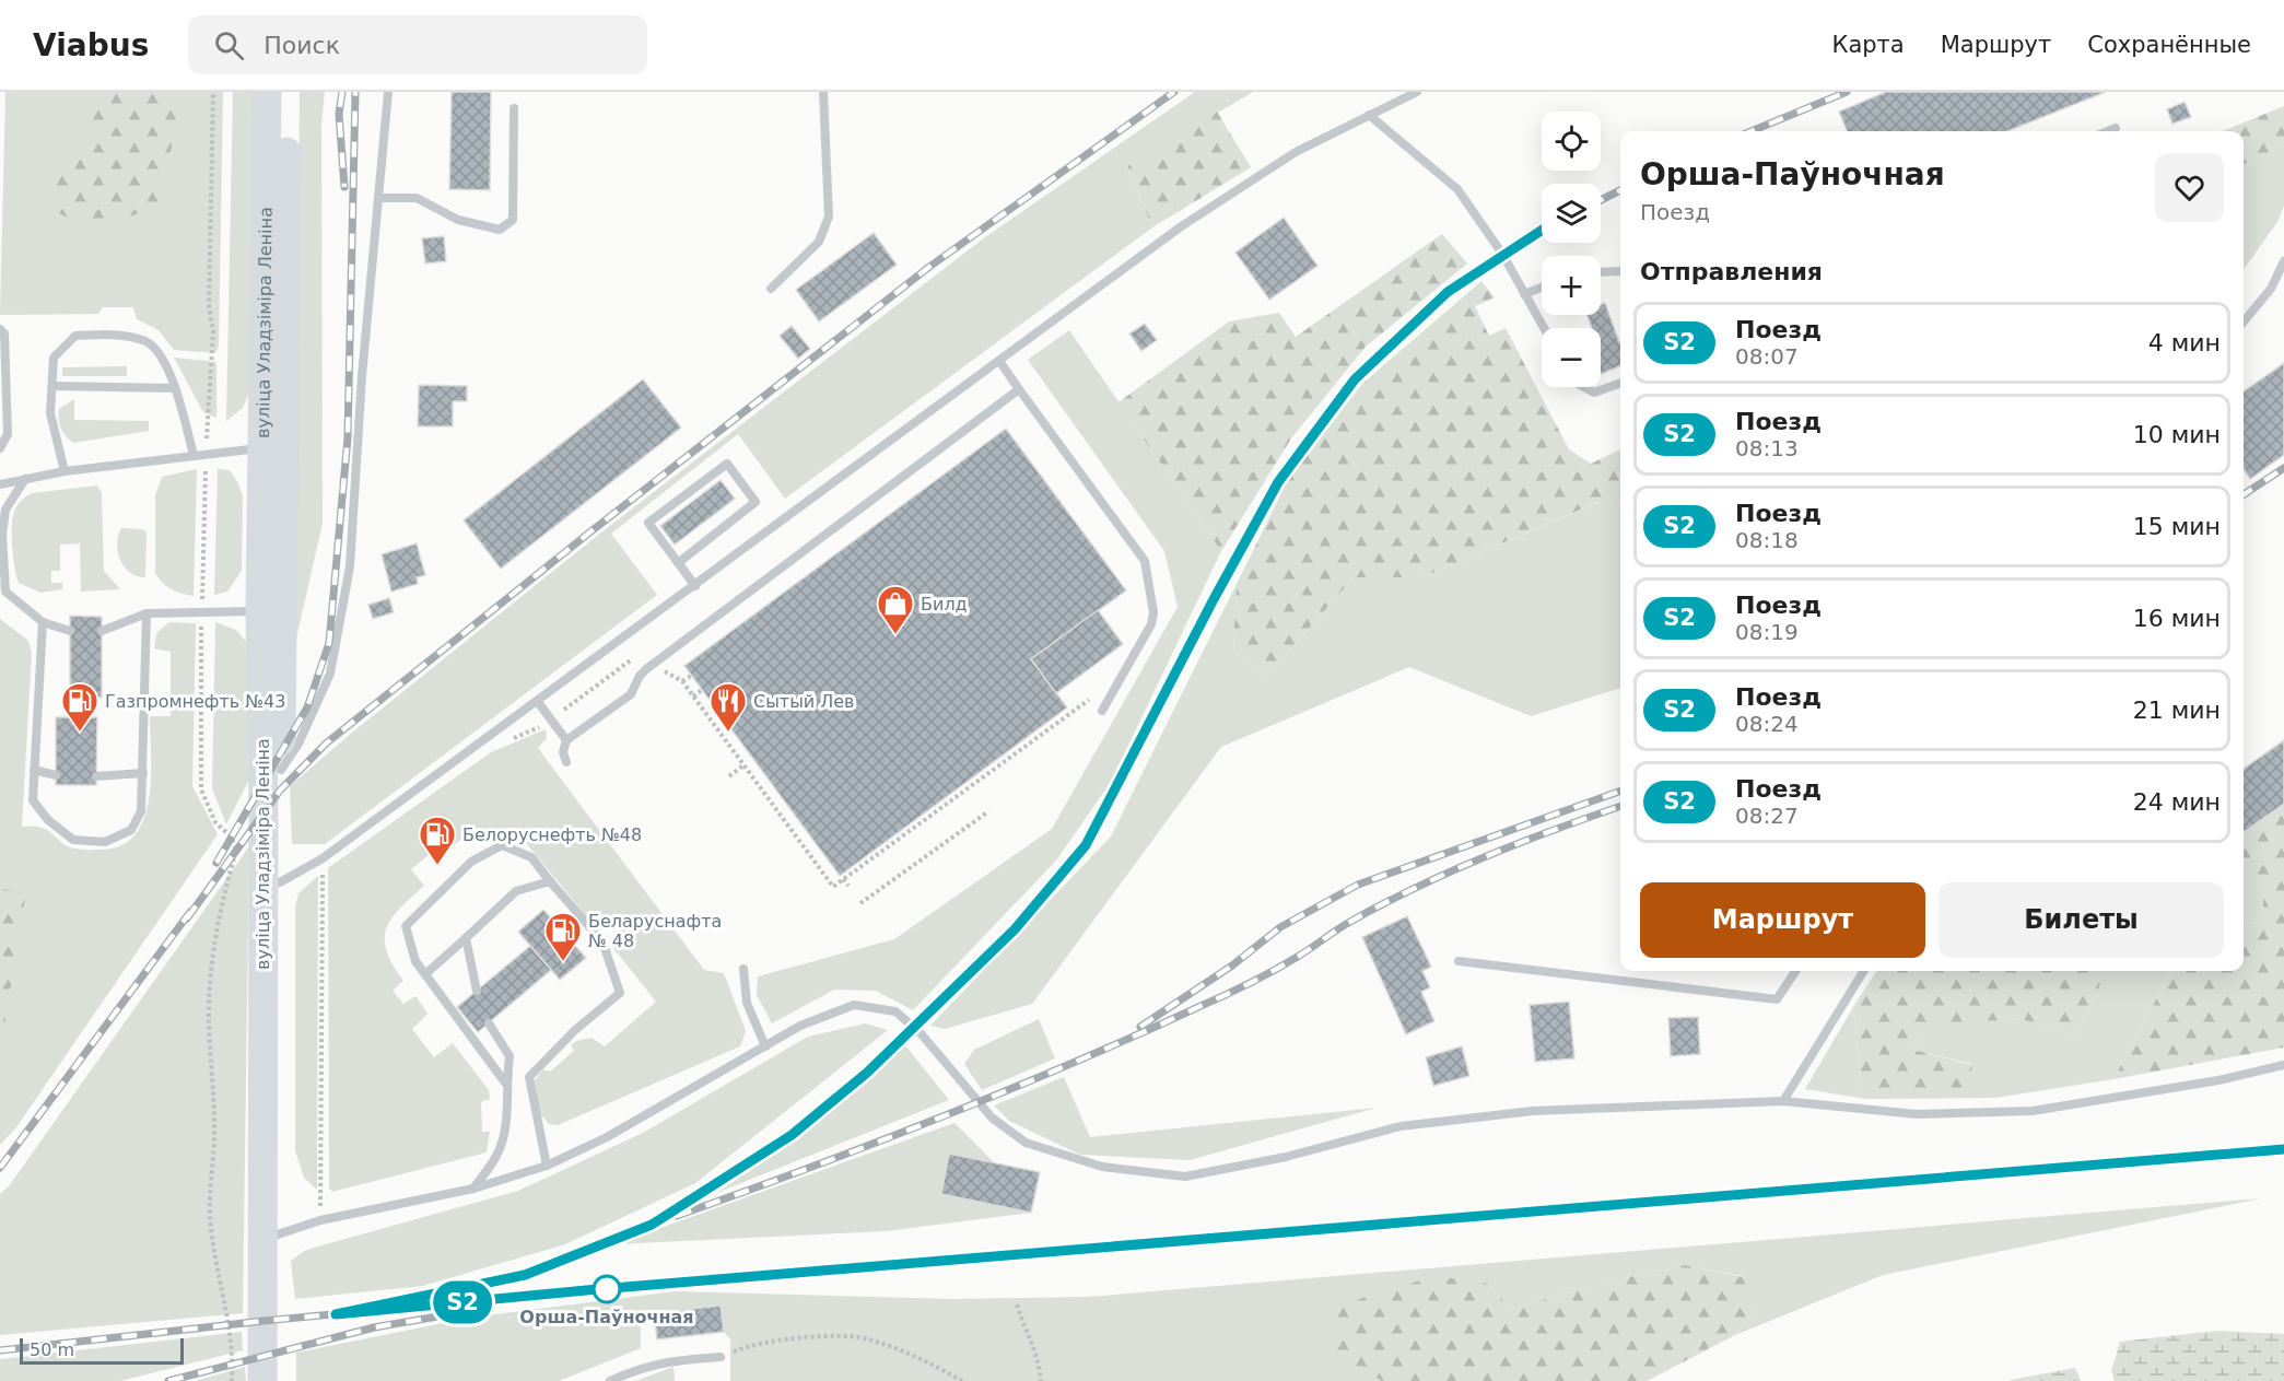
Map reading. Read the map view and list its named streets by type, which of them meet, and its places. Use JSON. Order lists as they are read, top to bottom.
{
  "streets": {
    "main road": ["вуліца Уладзіміра Леніна"]
  },
  "places": {
    "shop": ["Билд"],
    "fuel station": ["Газпромнефть №43", "Белоруснефть №48", "Беларуснафта № 48"],
    "restaurant": ["Сытый Лев"],
    "other": ["Орша-Паўночная"]
  },
  "scale_bar": "50 m",
  "page": {
    "header": "Viabus",
    "search": "Поиск",
    "nav": ["Карта", "Маршрут", "Сохранённые"],
    "on_map": "S2",
    "map_buttons": ["+", "−"],
    "heading": [
      ["Орша-Паўночная", "Поезд"],
      "Отправления"
    ],
    "list": [
      {
        "mark": "S2",
        "name": "Поезд",
        "note": "08:07",
        "value": "4 мин"
      },
      {
        "mark": "S2",
        "name": "Поезд",
        "note": "08:13",
        "value": "10 мин"
      },
      {
        "mark": "S2",
        "name": "Поезд",
        "note": "08:18",
        "value": "15 мин"
      },
      {
        "mark": "S2",
        "name": "Поезд",
        "note": "08:19",
        "value": "16 мин"
      },
      {
        "mark": "S2",
        "name": "Поезд",
        "note": "08:24",
        "value": "21 мин"
      },
      {
        "mark": "S2",
        "name": "Поезд",
        "note": "08:27",
        "value": "24 мин"
      }
    ],
    "buttons": ["Маршрут", "Билеты"],
    "scale": "50 m"
  }
}
